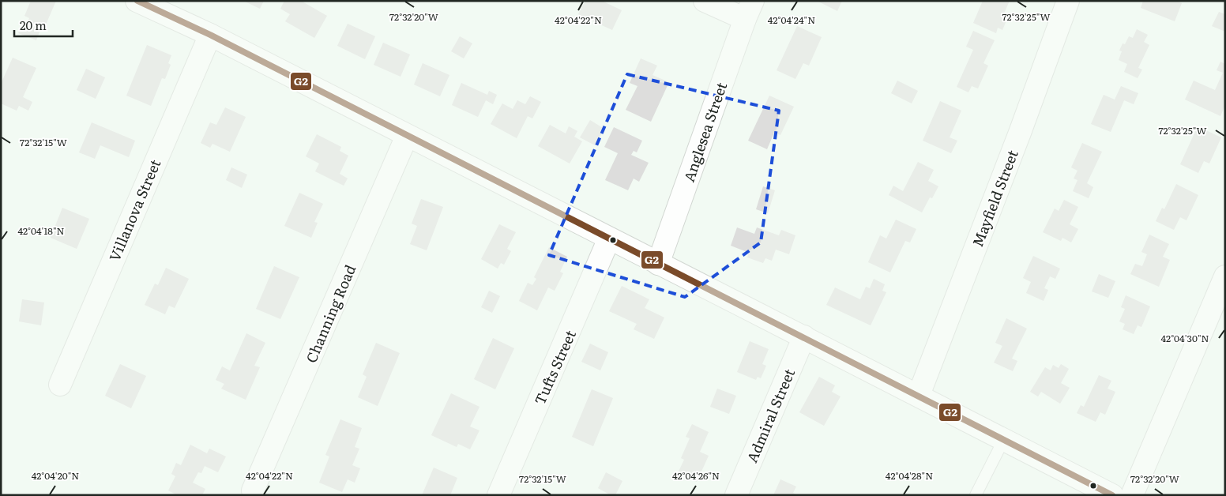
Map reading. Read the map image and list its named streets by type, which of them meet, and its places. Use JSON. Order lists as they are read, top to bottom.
{
  "streets": {
    "street": [
      "Anglesea Street",
      "Mayfield Street",
      "Villanova Street",
      "Channing Road",
      "Tufts Street",
      "Admiral Street"
    ]
  },
  "lines": ["transit line G2"],
  "scale_bar": "20 m",
  "coordinates": [
    "72°32'20\"W",
    "72°32'25\"W",
    "42°04'22\"N",
    "42°04'24\"N",
    "72°32'15\"W",
    "42°04'18\"N",
    "42°04'30\"N",
    "42°04'20\"N",
    "42°04'26\"N",
    "42°04'28\"N"
  ]
}
